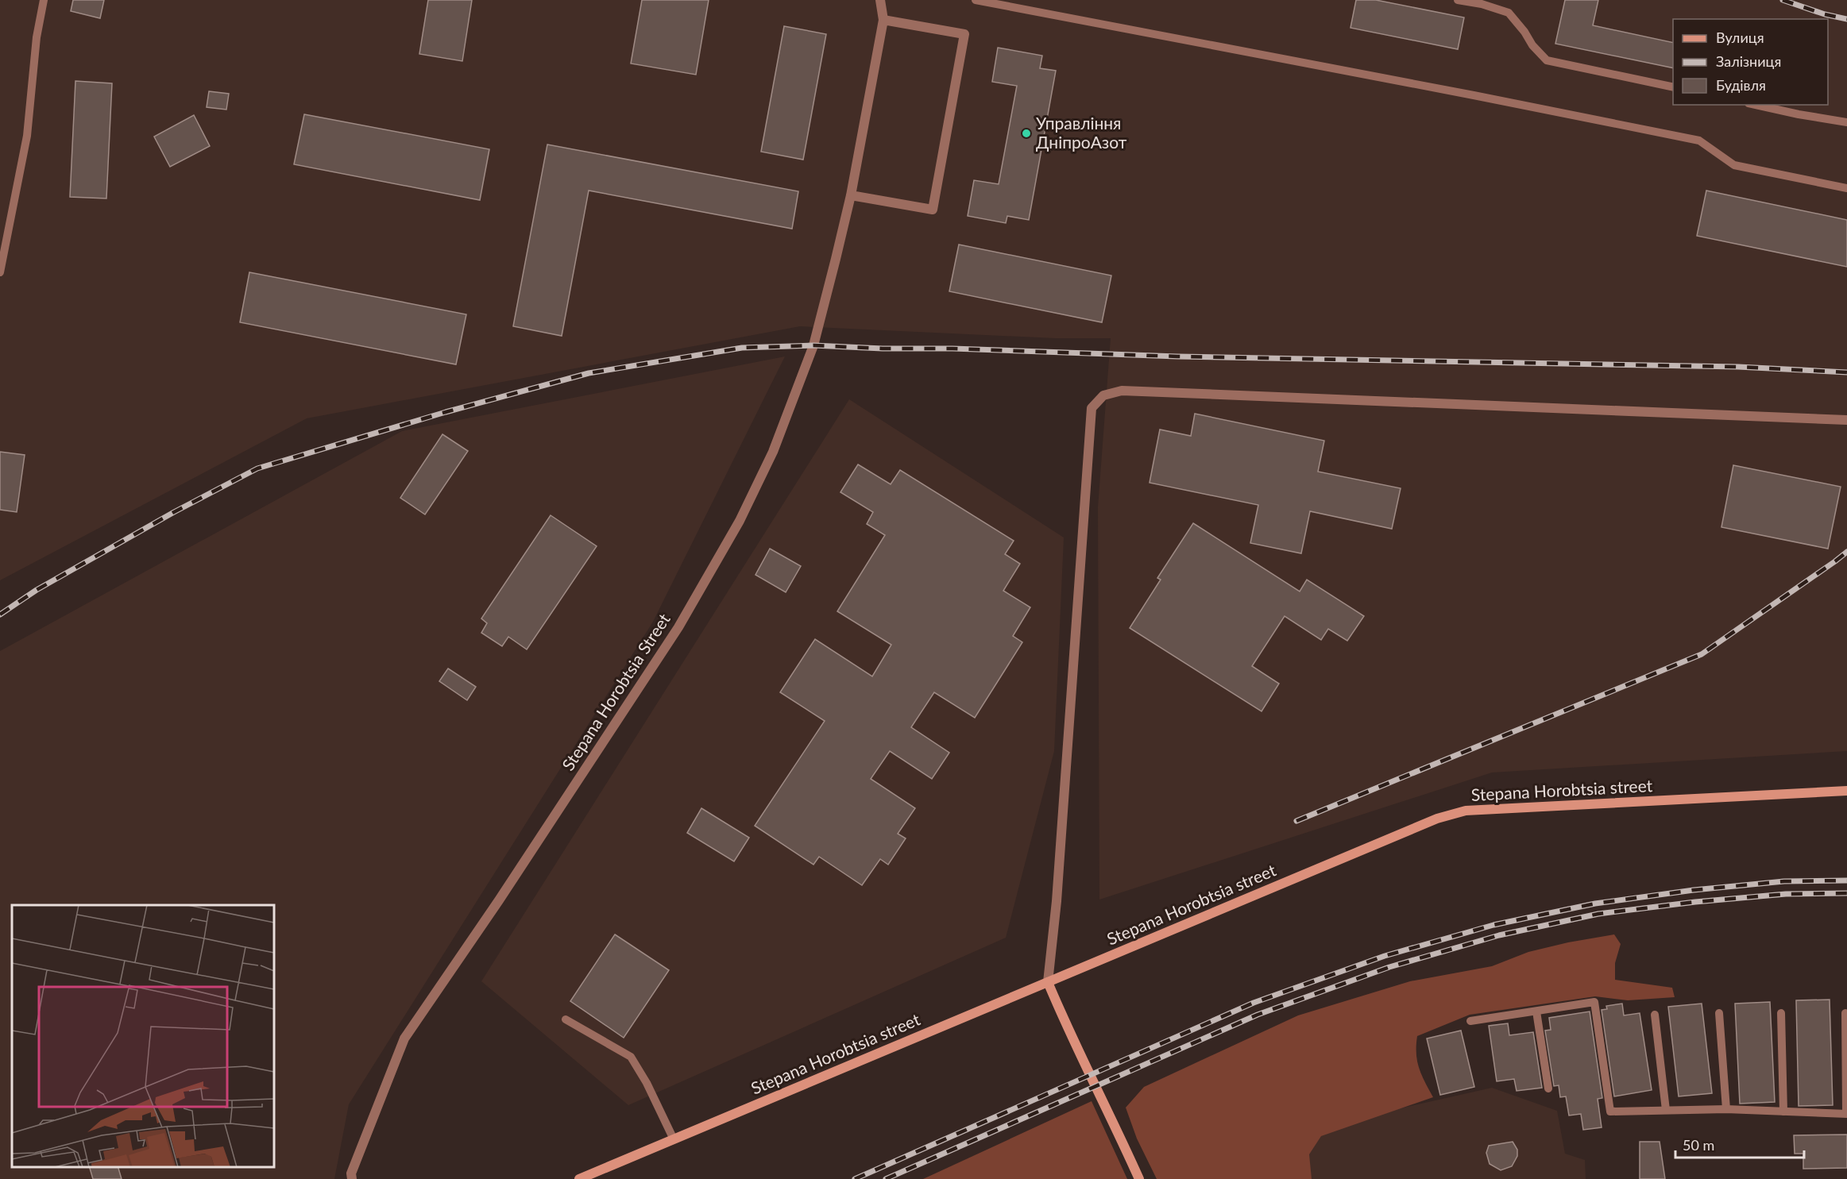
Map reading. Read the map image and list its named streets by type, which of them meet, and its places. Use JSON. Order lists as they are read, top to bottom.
{
  "streets": {
    "street": ["Stepana Horobtsia Street", "Stepana Horobtsia street"]
  },
  "places": ["Управління ДніпроАзот"],
  "legend": ["Вулиця", "Залізниця", "Будівля"],
  "scale_bar": "50 m"
}
